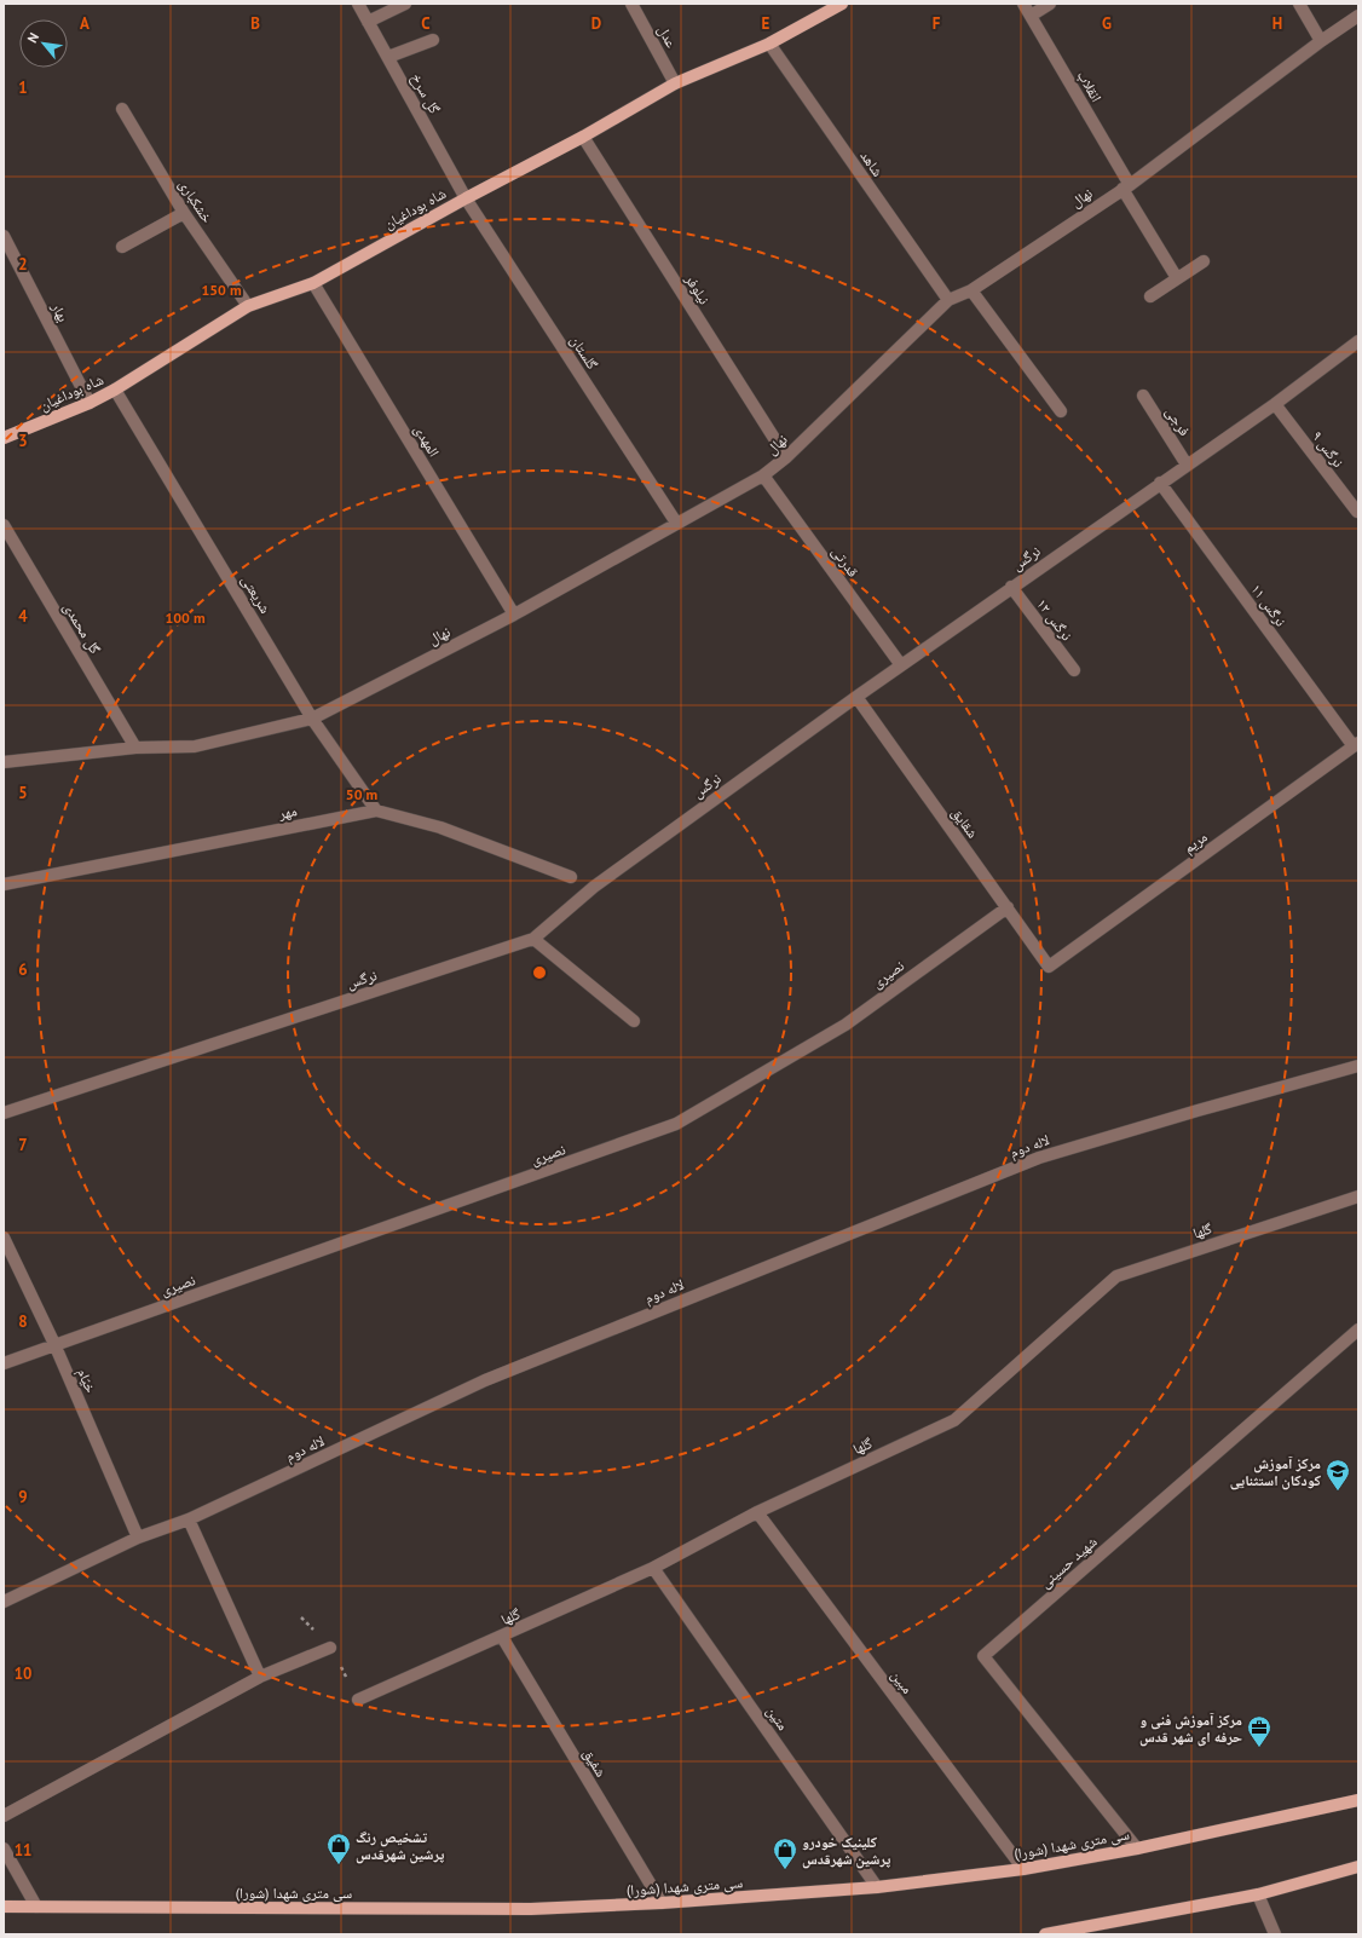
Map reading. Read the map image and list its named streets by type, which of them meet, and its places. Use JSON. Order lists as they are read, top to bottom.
{
  "streets": {
    "main road": ["شاه بوداغیان", "سی متری شهدا (شورا)"],
    "street": [
      "عدل",
      "انقلاب",
      "گل سرخ",
      "شاهد",
      "نهال",
      "خشکباری",
      "نیلوفر",
      "بهار",
      "گلستان",
      "فرجی",
      "المهدی",
      "نرگس ۹",
      "نرگس",
      "قدرتی",
      "شریعتی",
      "نرگس ۱۱",
      "نرگس ۱۲",
      "گل محمدی",
      "مهر",
      "شقایق",
      "مریم",
      "نصیری",
      "لاله دوم",
      "گلها",
      "خیّام",
      "شهید حسینی",
      "مبین",
      "متین",
      "شفیق"
    ]
  },
  "crossings": [
    ["عدل", "شاه بوداغیان"],
    ["انقلاب", "نهال"],
    ["گل سرخ", "شاه بوداغیان"],
    ["گل سرخ", "گلستان"],
    ["شاهد", "نهال"],
    ["شاهد", "شاه بوداغیان"],
    ["نهال", "نیلوفر"],
    ["نهال", "گلستان"],
    ["نهال", "المهدی"],
    ["نهال", "قدرتی"],
    ["نهال", "شریعتی"],
    ["نهال", "گل محمدی"],
    ["خشکباری", "شاه بوداغیان"],
    ["شاه بوداغیان", "نیلوفر"],
    ["شاه بوداغیان", "بهار"],
    ["شاه بوداغیان", "گلستان"],
    ["شاه بوداغیان", "المهدی"],
    ["شاه بوداغیان", "شریعتی"],
    ["فرجی", "نرگس"],
    ["نرگس ۹", "نرگس"],
    ["نرگس", "قدرتی"],
    ["نرگس", "نرگس ۱۱"],
    ["نرگس", "نرگس ۱۲"],
    ["نرگس", "شقایق"],
    ["شریعتی", "مهر"],
    ["نرگس ۱۱", "مریم"],
    ["شقایق", "مریم"],
    ["شقایق", "نصیری"],
    ["نصیری", "خیّام"],
    ["لاله دوم", "خیّام"],
    ["گلها", "مبین"],
    ["گلها", "متین"],
    ["گلها", "شفیق"],
    ["شهید حسینی", "سی متری شهدا (شورا)"],
    ["مبین", "سی متری شهدا (شورا)"],
    ["متین", "سی متری شهدا (شورا)"],
    ["شفیق", "سی متری شهدا (شورا)"]
  ],
  "places": {
    "school or university": ["مرکز آموزش کودکان استثنایی"],
    "office": ["مرکز آموزش فنی و حرفه ای شهر قدس"],
    "shop": ["تشخیص رنگ پرشین شهرقدس", "کلینیک خودرو پرشین شهرقدس"]
  },
  "north": "top left",
  "grid": {
    "columns": [
      "A",
      "B",
      "C",
      "D",
      "E",
      "F",
      "G",
      "H"
    ],
    "rows": [
      "1",
      "2",
      "3",
      "4",
      "5",
      "6",
      "7",
      "8",
      "9",
      "10",
      "11"
    ]
  },
  "rings": ["150 m", "100 m", "50 m"]
}
